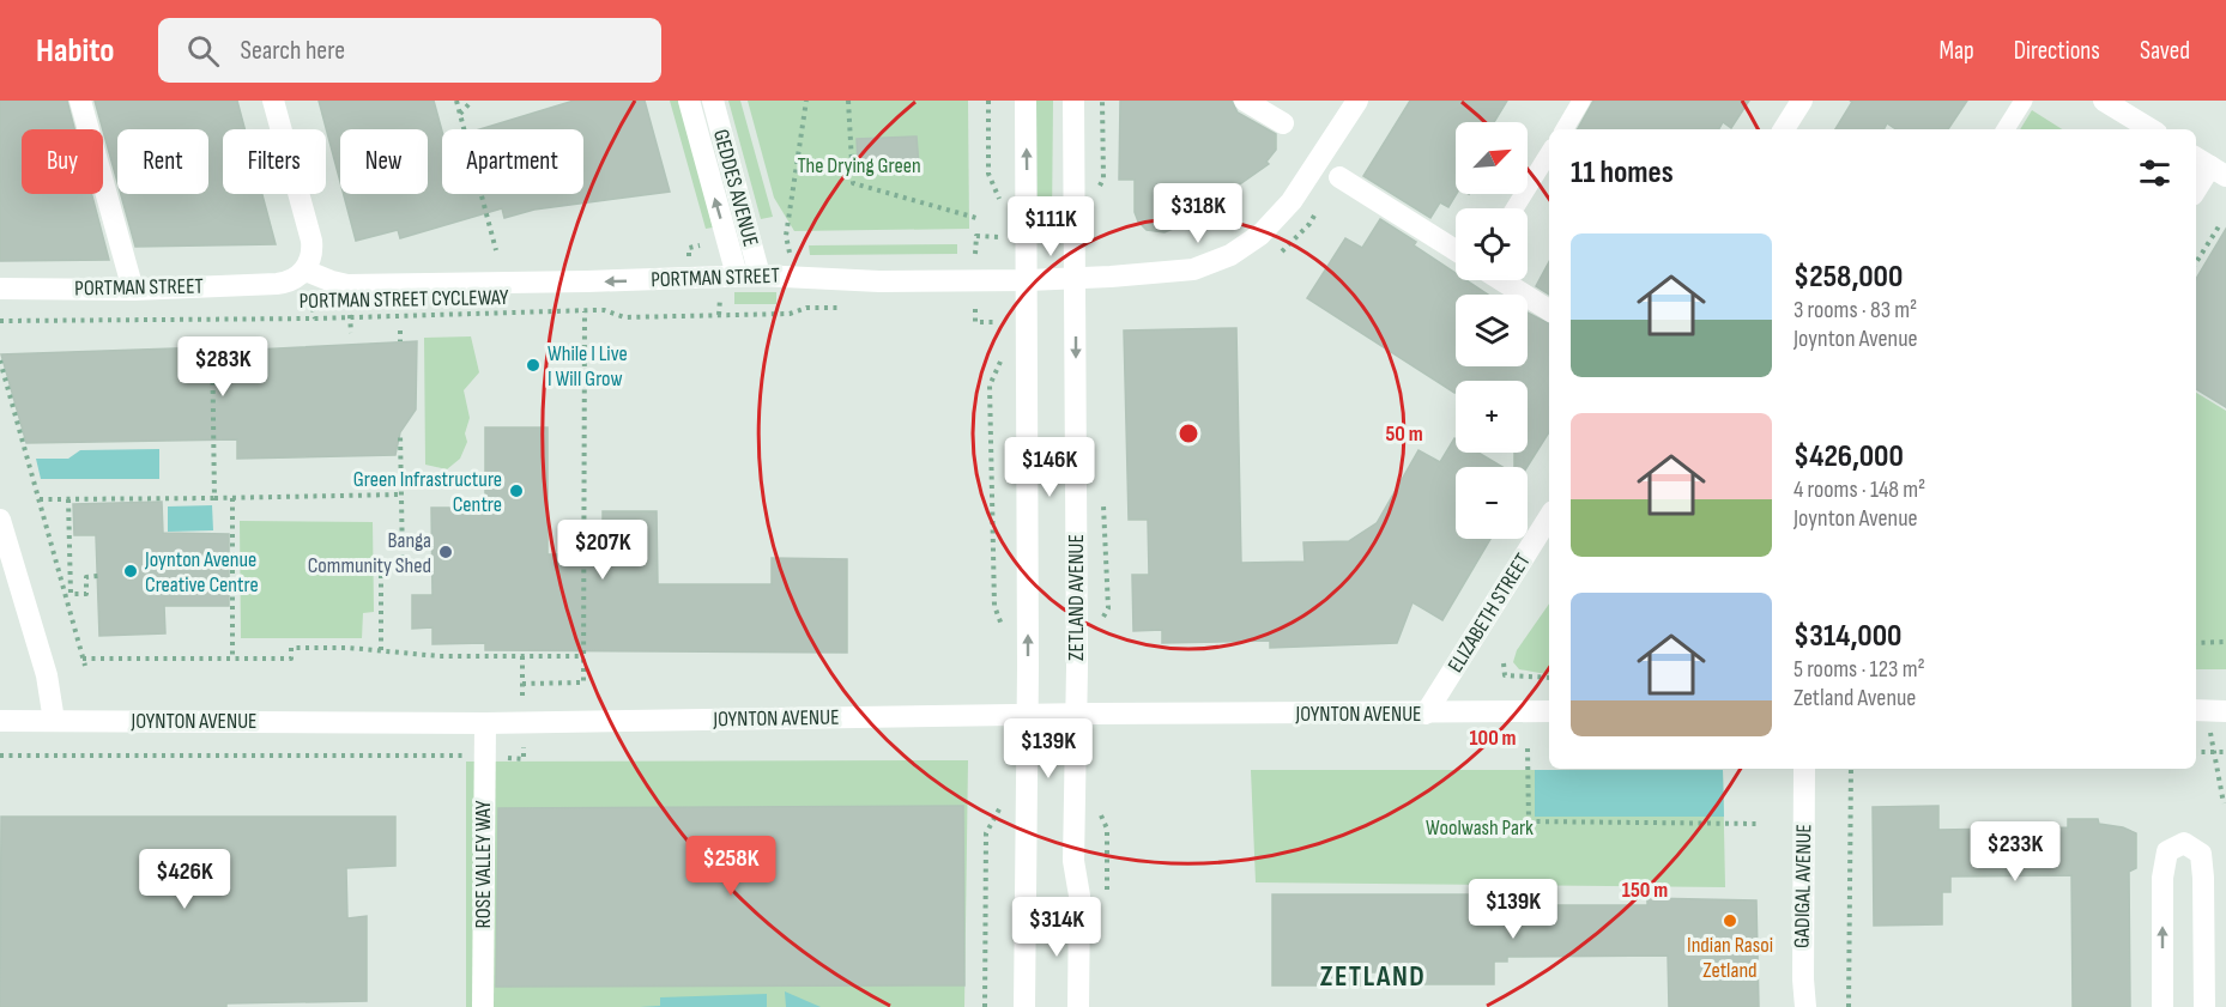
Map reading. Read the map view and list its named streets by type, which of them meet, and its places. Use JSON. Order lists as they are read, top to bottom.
{
  "streets": {
    "street": [
      "GEDDES AVENUE",
      "PORTMAN STREET",
      "ZETLAND AVENUE",
      "ELIZABETH STREET",
      "JOYNTON AVENUE",
      "ROSE VALLEY WAY",
      "GADIGAL AVENUE"
    ],
    "path": ["PORTMAN STREET CYCLEWAY"]
  },
  "crossings": [
    ["GEDDES AVENUE", "PORTMAN STREET"],
    ["PORTMAN STREET", "ZETLAND AVENUE"],
    ["ZETLAND AVENUE", "JOYNTON AVENUE"],
    ["ELIZABETH STREET", "JOYNTON AVENUE"],
    ["JOYNTON AVENUE", "ROSE VALLEY WAY"]
  ],
  "districts": ["ZETLAND"],
  "parks": ["The Drying Green", "Woolwash Park"],
  "places": [
    "While I Live I Will Grow",
    "Green Infrastructure Centre",
    "Banga Community Shed",
    "Joynton Avenue Creative Centre",
    "Indian Rasoi Zetland"
  ],
  "north": "top right",
  "page": {
    "header": "Habito",
    "search": "Search here",
    "nav": ["Map", "Directions", "Saved"],
    "map_buttons": ["+", "−"],
    "chip": [
      "Buy",
      "Rent",
      "Filters",
      "New",
      "Apartment"
    ],
    "heading": "11 homes",
    "price": [
      "$318K",
      "$111K",
      "$283K",
      "$146K",
      "$207K",
      "$139K",
      "$233K",
      "$258K",
      "$426K",
      "$139K",
      "$314K"
    ],
    "list": [
      {
        "name": "$258,000",
        "note": "3 rooms · 83 m² · Joynton Avenue"
      },
      {
        "name": "$426,000",
        "note": "4 rooms · 148 m² · Joynton Avenue"
      },
      {
        "name": "$314,000",
        "note": "5 rooms · 123 m² · Zetland Avenue"
      }
    ]
  },
  "rings": ["50 m", "100 m", "150 m"]
}
